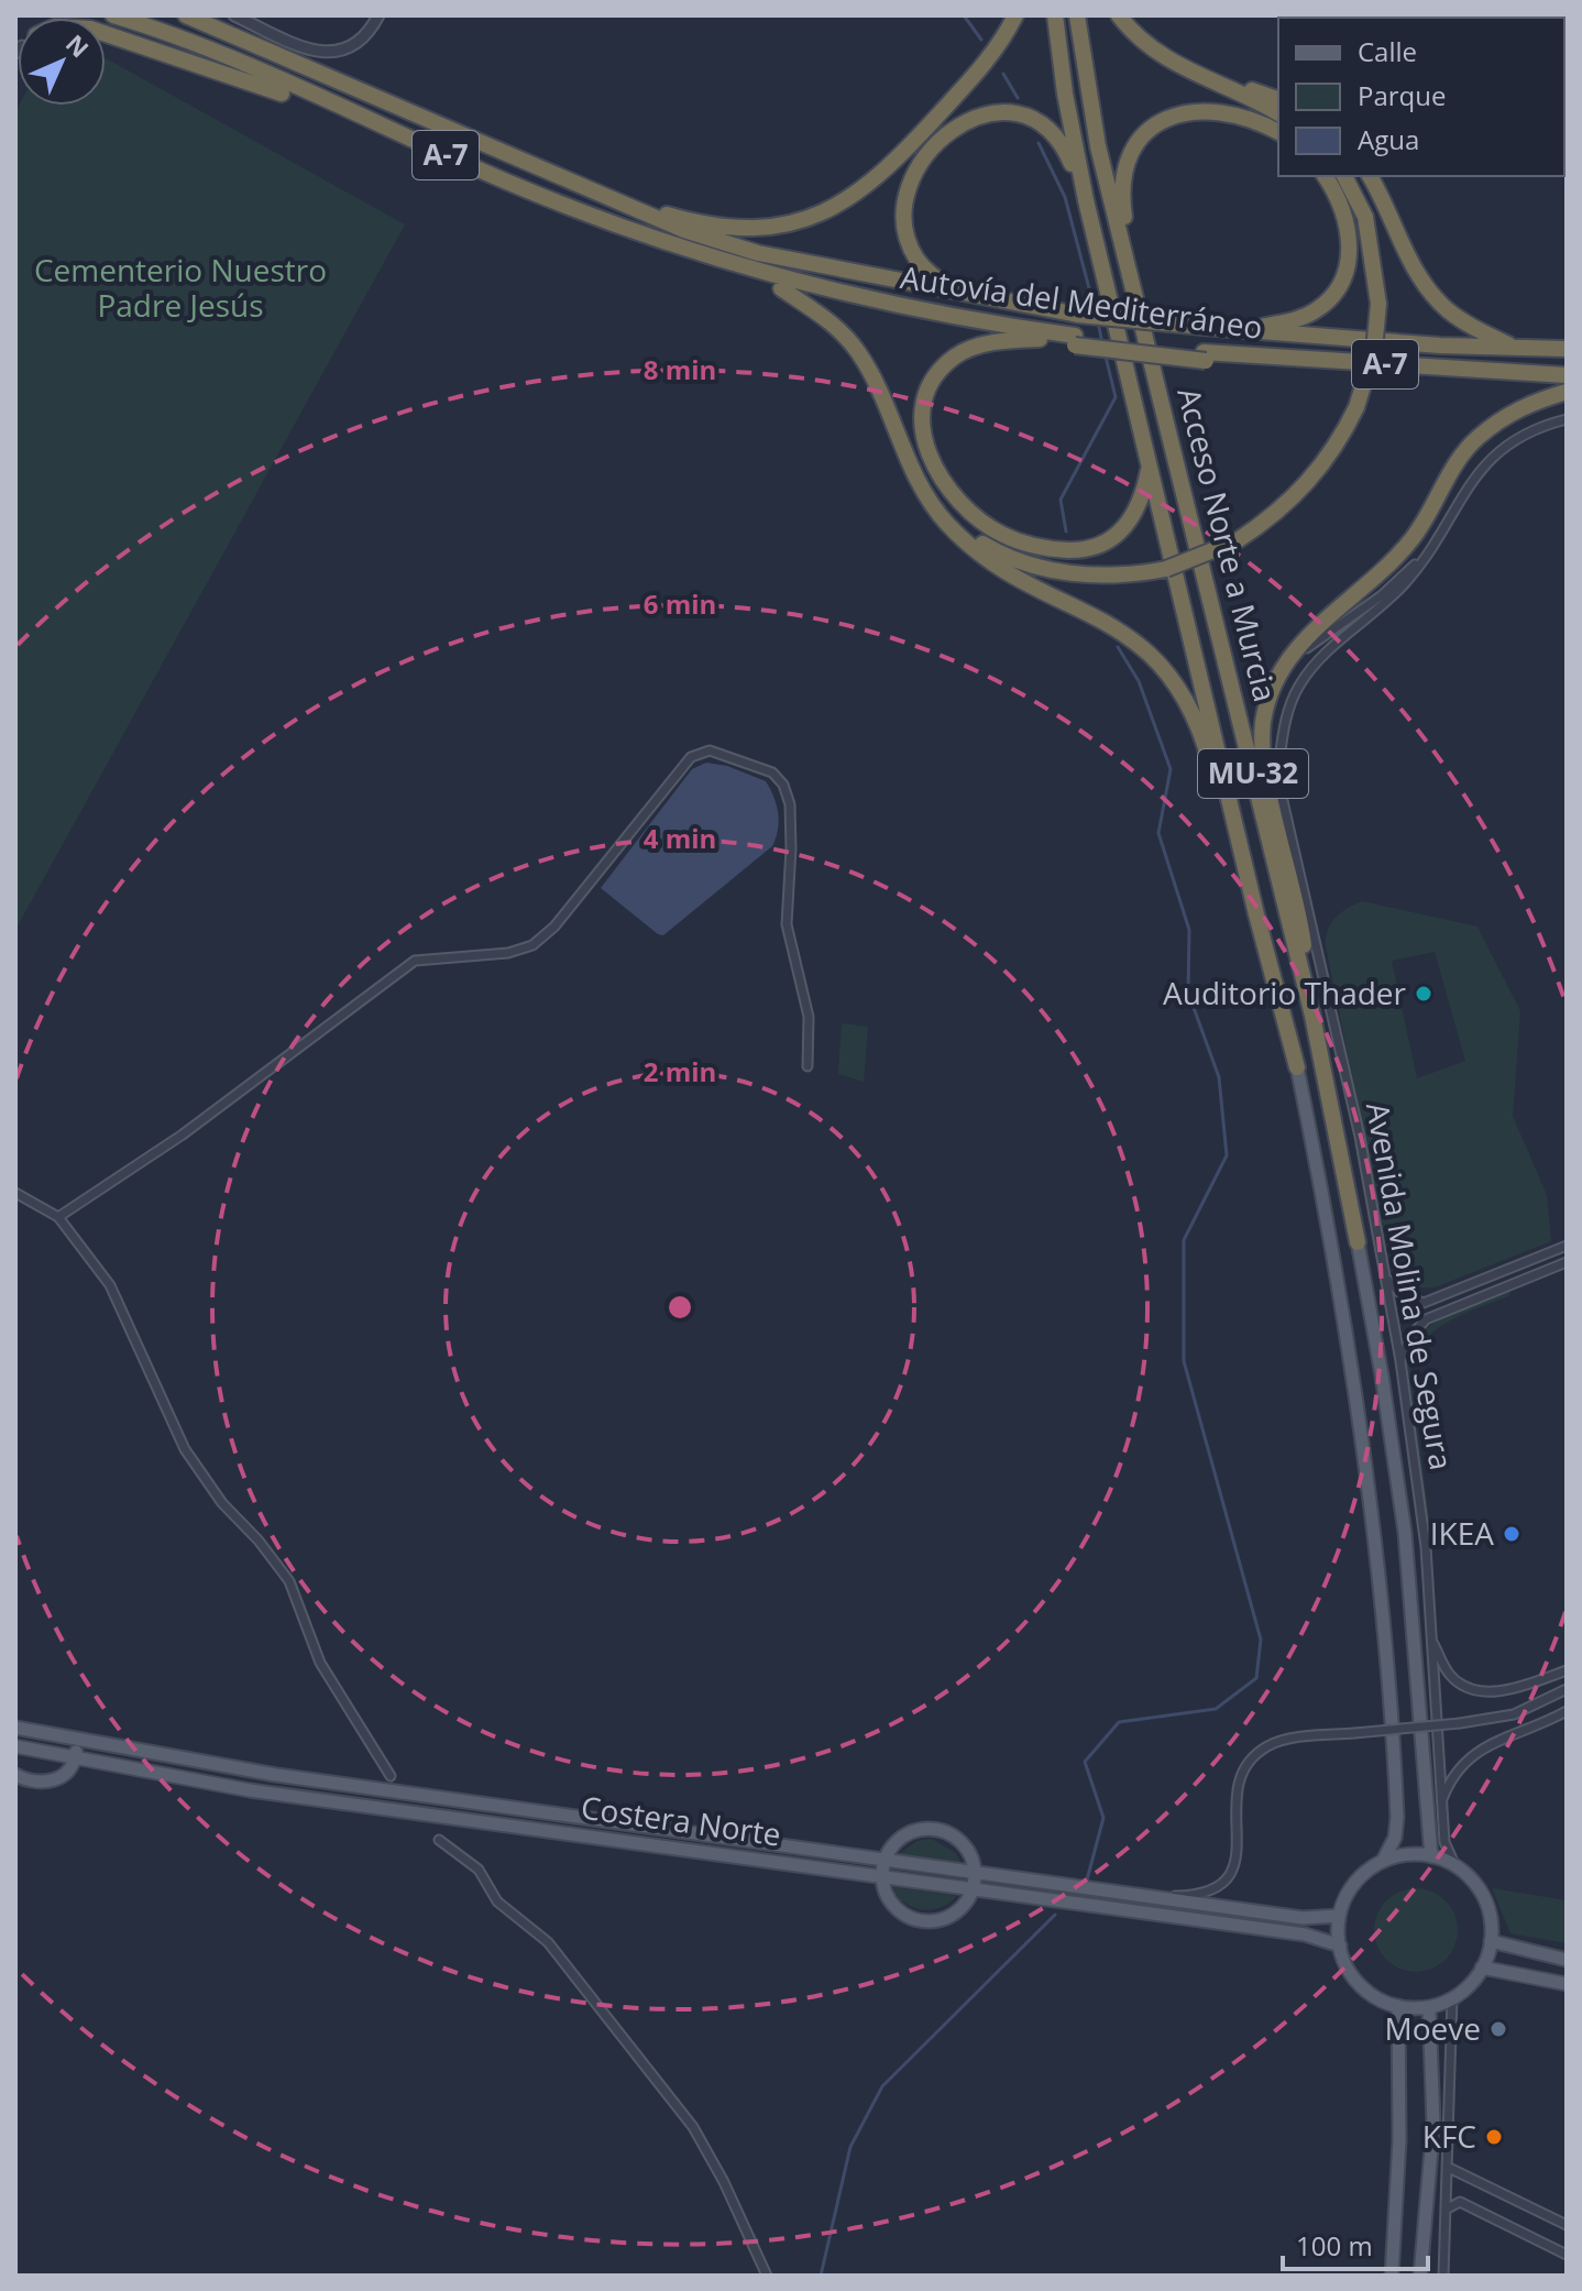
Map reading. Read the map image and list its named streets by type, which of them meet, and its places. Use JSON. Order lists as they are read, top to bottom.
{
  "streets": {
    "highway": [
      "A-7",
      "Autovía del Mediterráneo",
      "Acceso Norte a Murcia",
      "MU-32"
    ],
    "main road": ["Avenida Molina de Segura", "Costera Norte"]
  },
  "crossings": [
    ["Acceso Norte a Murcia", "Avenida Molina de Segura"],
    ["Avenida Molina de Segura", "Costera Norte"]
  ],
  "parks": ["Cementerio Nuestro Padre Jesús"],
  "places": [
    "Auditorio Thader",
    "IKEA",
    "Moeve",
    "KFC"
  ],
  "legend": ["Calle", "Parque", "Agua"],
  "scale_bar": "100 m",
  "north": "top right",
  "rings": [
    "8 min",
    "6 min",
    "4 min",
    "2 min"
  ]
}
